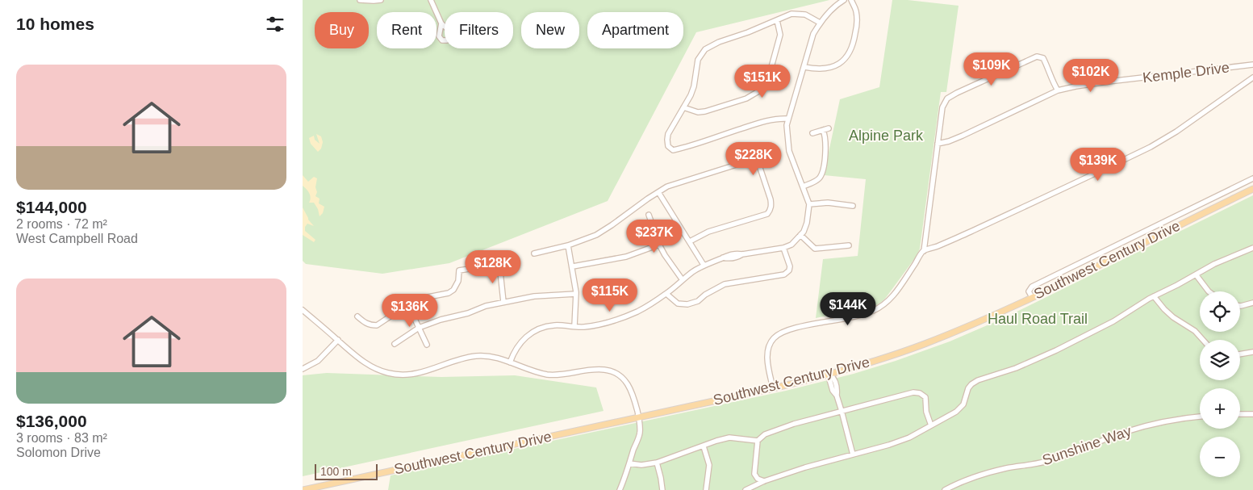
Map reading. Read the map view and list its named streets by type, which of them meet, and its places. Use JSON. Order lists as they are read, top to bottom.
{
  "streets": {
    "main road": ["Southwest Century Drive"],
    "street": ["Kemple Drive", "Sunshine Way"]
  },
  "parks": ["Alpine Park", "Haul Road Trail"],
  "scale_bar": "100 m",
  "page": {
    "heading": "10 homes",
    "chip": [
      "Buy",
      "Rent",
      "Filters",
      "New",
      "Apartment"
    ],
    "list": [
      {
        "name": "$144,000",
        "note": "2 rooms · 72 m² · West Campbell Road"
      },
      {
        "name": "$136,000",
        "note": "3 rooms · 83 m² · Solomon Drive"
      }
    ],
    "price": [
      "$109K",
      "$102K",
      "$151K",
      "$228K",
      "$139K",
      "$237K",
      "$128K",
      "$115K",
      "$144K",
      "$136K"
    ],
    "map_buttons": ["+", "−"],
    "scale": "100 m"
  }
}
